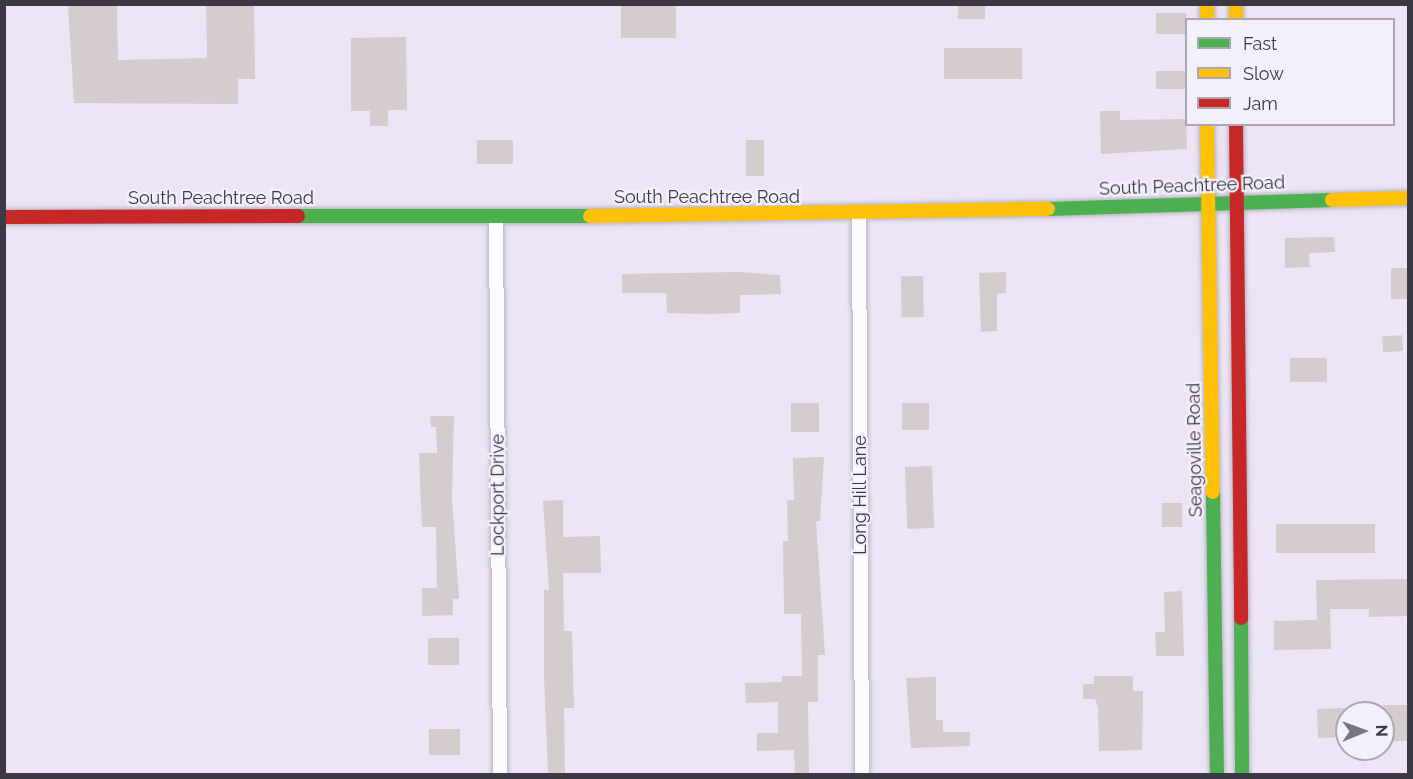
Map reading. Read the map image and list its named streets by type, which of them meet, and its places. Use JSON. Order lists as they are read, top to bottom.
{
  "streets": {
    "main road": ["South Peachtree Road", "Seagoville Road"],
    "street": ["Lockport Drive", "Long Hill Lane"]
  },
  "crossings": [
    ["South Peachtree Road", "Seagoville Road"],
    ["South Peachtree Road", "Lockport Drive"],
    ["South Peachtree Road", "Long Hill Lane"]
  ],
  "legend": ["Fast", "Slow", "Jam"],
  "north": "right"
}
